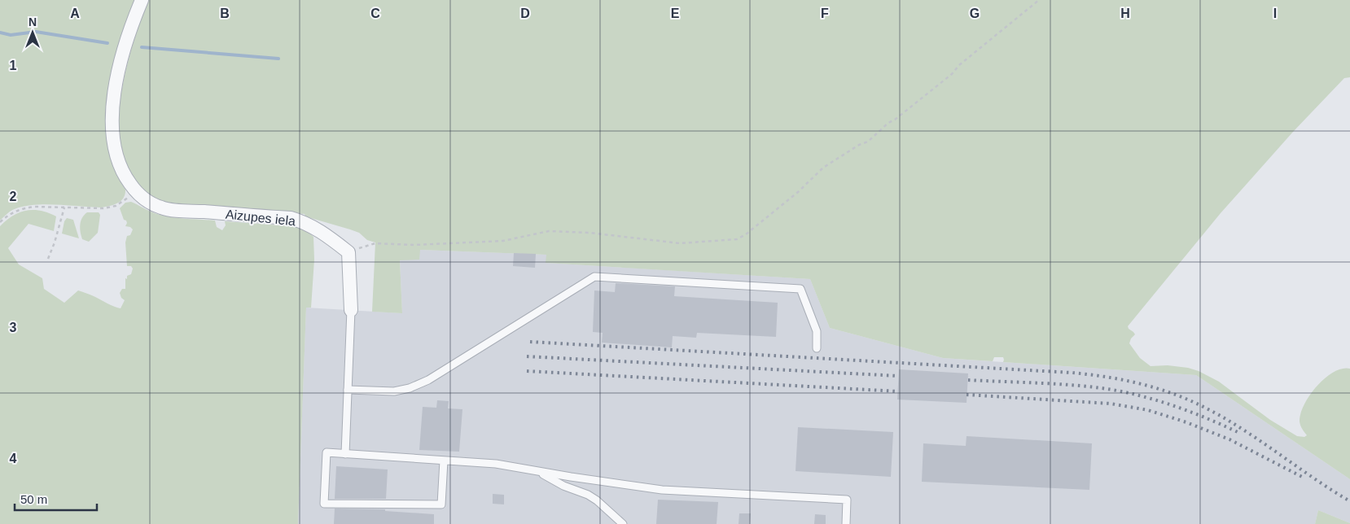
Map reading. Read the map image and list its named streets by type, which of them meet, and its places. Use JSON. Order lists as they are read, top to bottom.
{
  "streets": {
    "street": ["Aizupes iela"]
  },
  "scale_bar": "50 m",
  "north": "top",
  "grid": {
    "columns": [
      "A",
      "B",
      "C",
      "D",
      "E",
      "F",
      "G",
      "H",
      "I"
    ],
    "rows": [
      "1",
      "2",
      "3",
      "4"
    ]
  }
}
